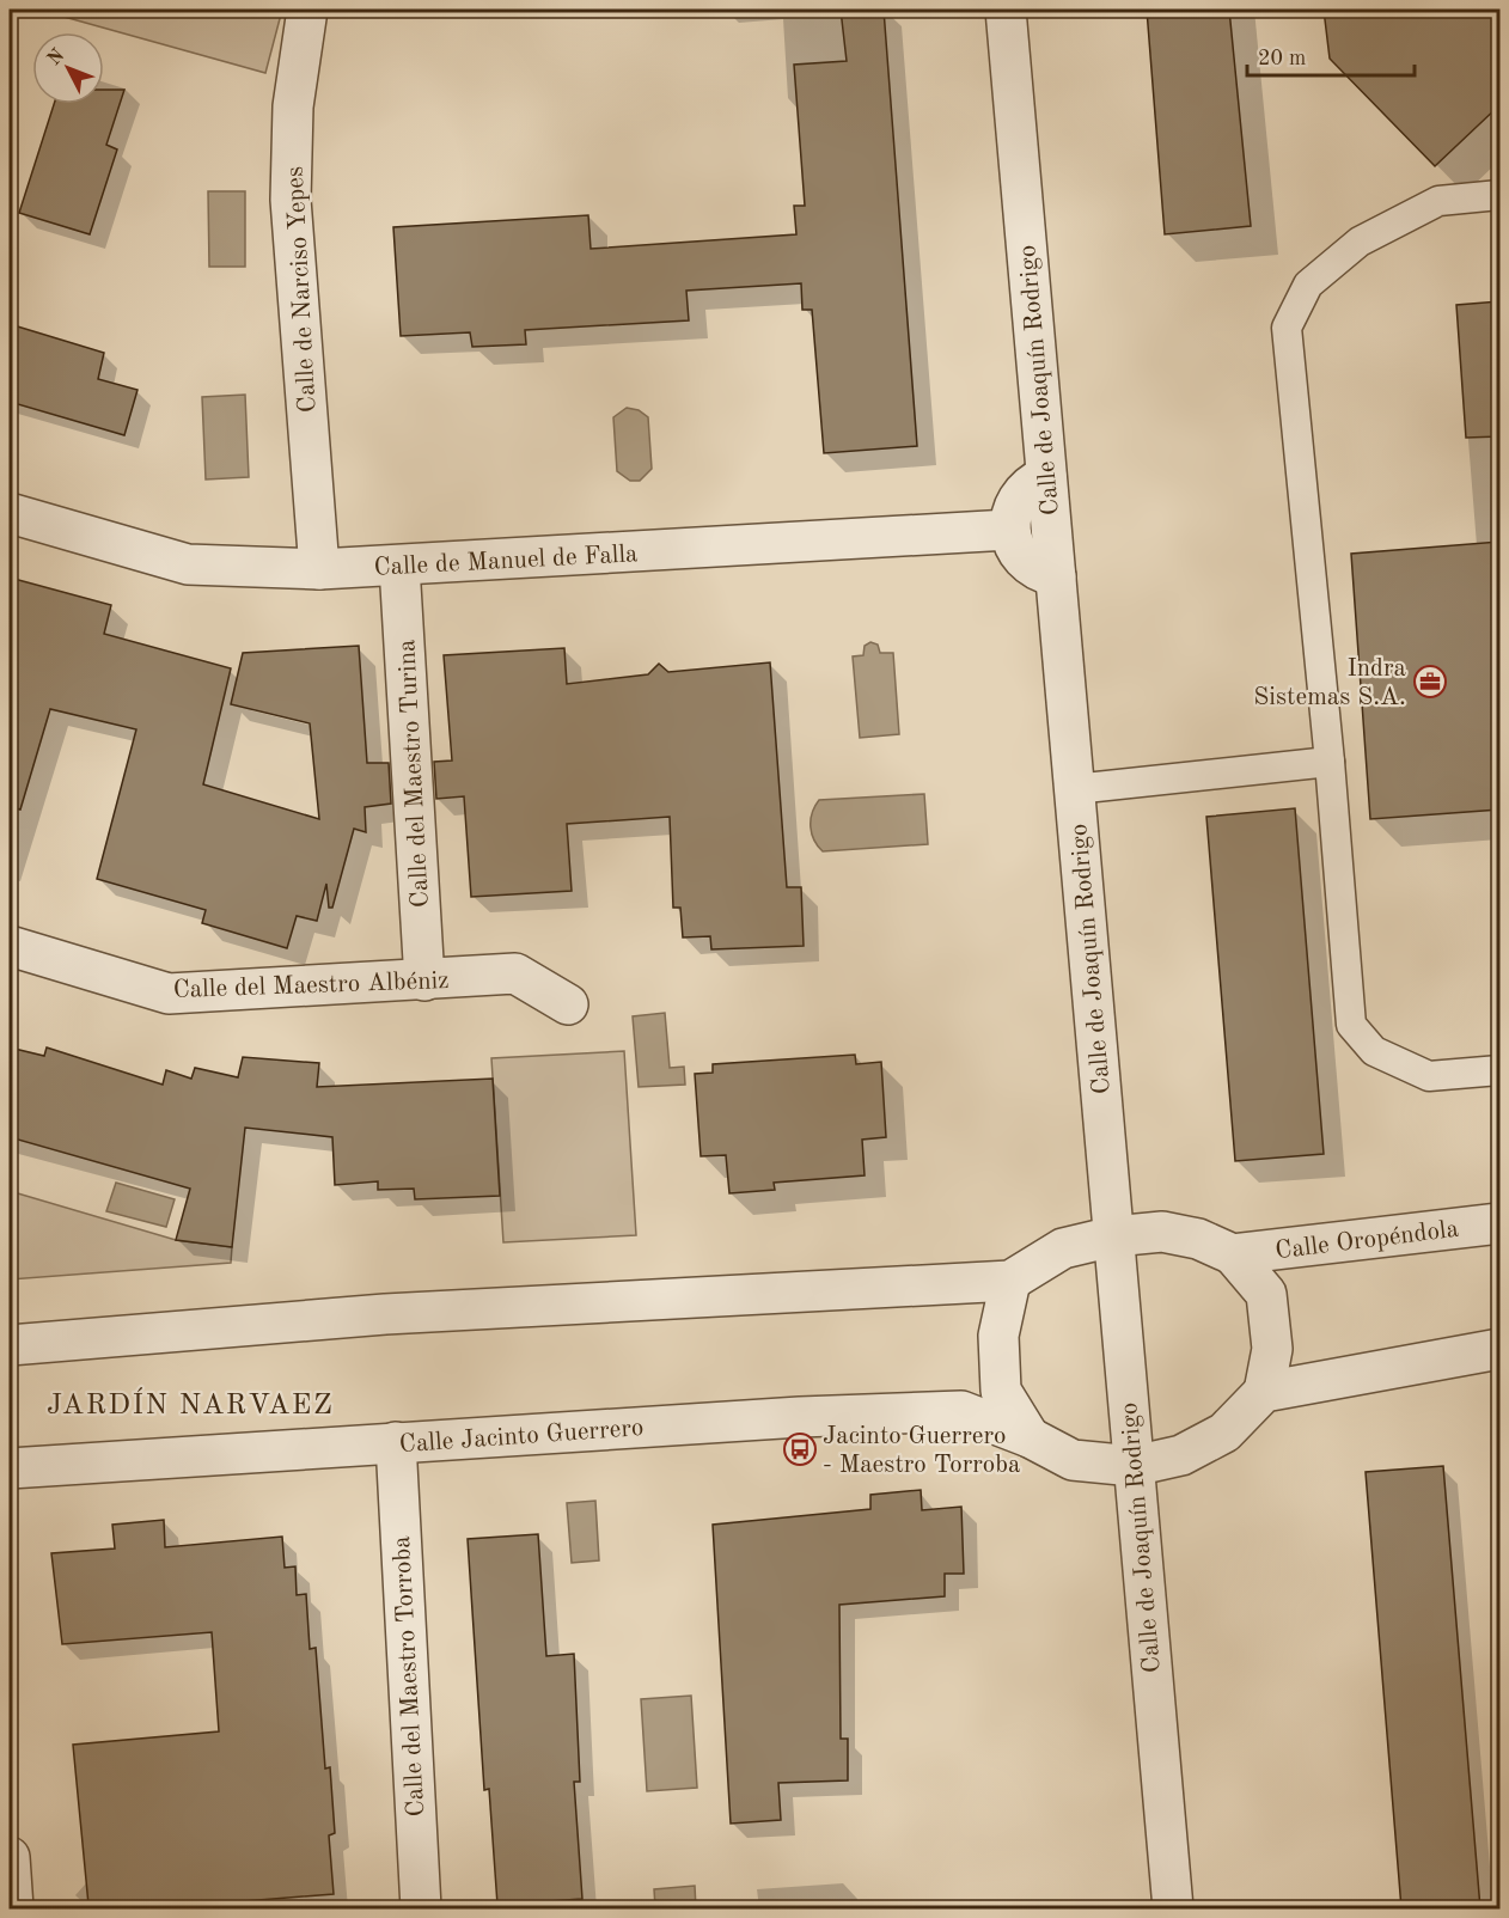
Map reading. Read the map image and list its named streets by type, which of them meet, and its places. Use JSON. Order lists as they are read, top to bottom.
{
  "streets": {
    "street": [
      "Calle de Narciso Yepes",
      "Calle de Joaquín Rodrigo",
      "Calle de Manuel de Falla",
      "Calle del Maestro Turina",
      "Calle del Maestro Albéniz",
      "Calle Oropéndola",
      "Calle Jacinto Guerrero",
      "Calle del Maestro Torroba"
    ]
  },
  "crossings": [
    ["Calle de Narciso Yepes", "Calle de Manuel de Falla"],
    ["Calle de Joaquín Rodrigo", "Calle Oropéndola"],
    ["Calle de Joaquín Rodrigo", "Calle Jacinto Guerrero"],
    ["Calle de Manuel de Falla", "Calle del Maestro Turina"],
    ["Calle del Maestro Turina", "Calle del Maestro Albéniz"],
    ["Calle Jacinto Guerrero", "Calle del Maestro Torroba"]
  ],
  "districts": ["JARDÍN NARVAEZ"],
  "places": {
    "office": ["Indra Sistemas S.A."],
    "bus stop": ["Jacinto Guerrero - Maestro Torroba"]
  },
  "scale_bar": "20 m",
  "north": "top left"
}
